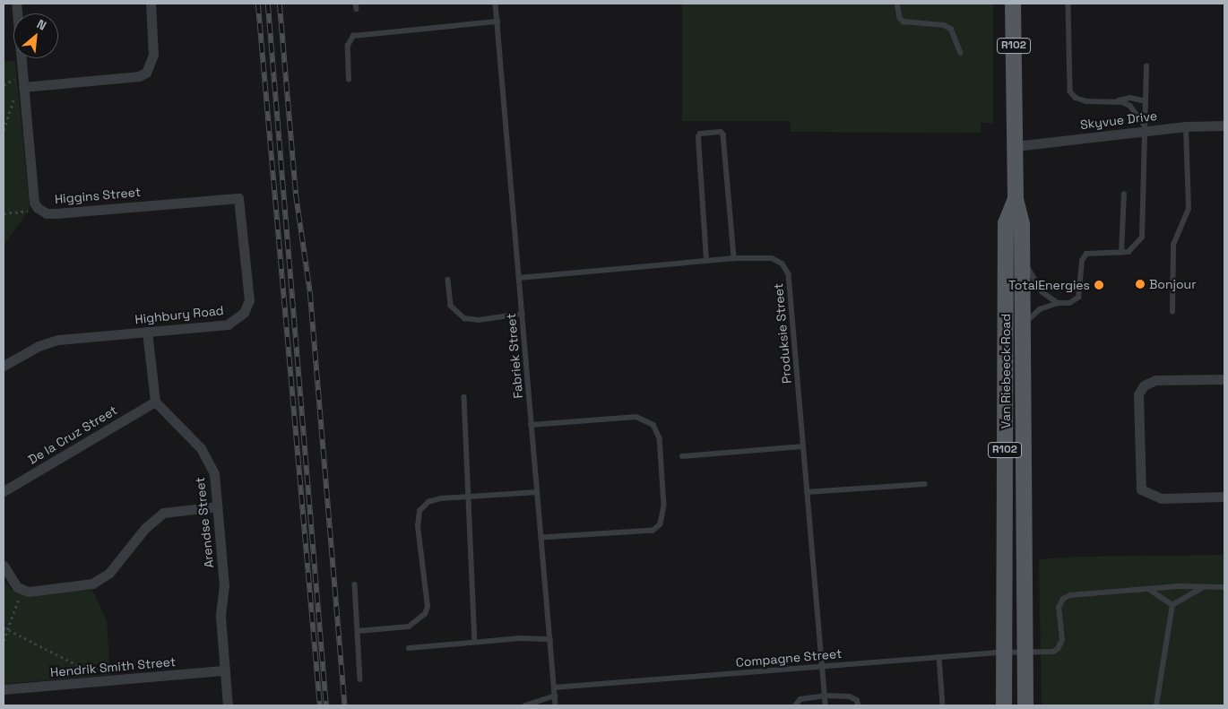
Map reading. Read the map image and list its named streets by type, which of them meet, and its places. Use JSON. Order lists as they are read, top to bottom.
{
  "streets": {
    "main road": ["R102", "Van Riebeeck Road"],
    "street": [
      "Skyvue Drive",
      "Higgins Street",
      "Highbury Road",
      "De la Cruz Street",
      "Arendse Street",
      "Hendrik Smith Street"
    ],
    "lane": ["Produksie Street", "Fabriek Street", "Compagne Street"]
  },
  "crossings": [
    ["Skyvue Drive", "Van Riebeeck Road"],
    ["Higgins Street", "Highbury Road"],
    ["Produksie Street", "Fabriek Street"],
    ["Produksie Street", "Compagne Street"],
    ["Fabriek Street", "Compagne Street"],
    ["Van Riebeeck Road", "Compagne Street"],
    ["De la Cruz Street", "Arendse Street"],
    ["Arendse Street", "Hendrik Smith Street"]
  ],
  "places": ["Bonjour", "TotalEnergies"],
  "north": "top right"
}
